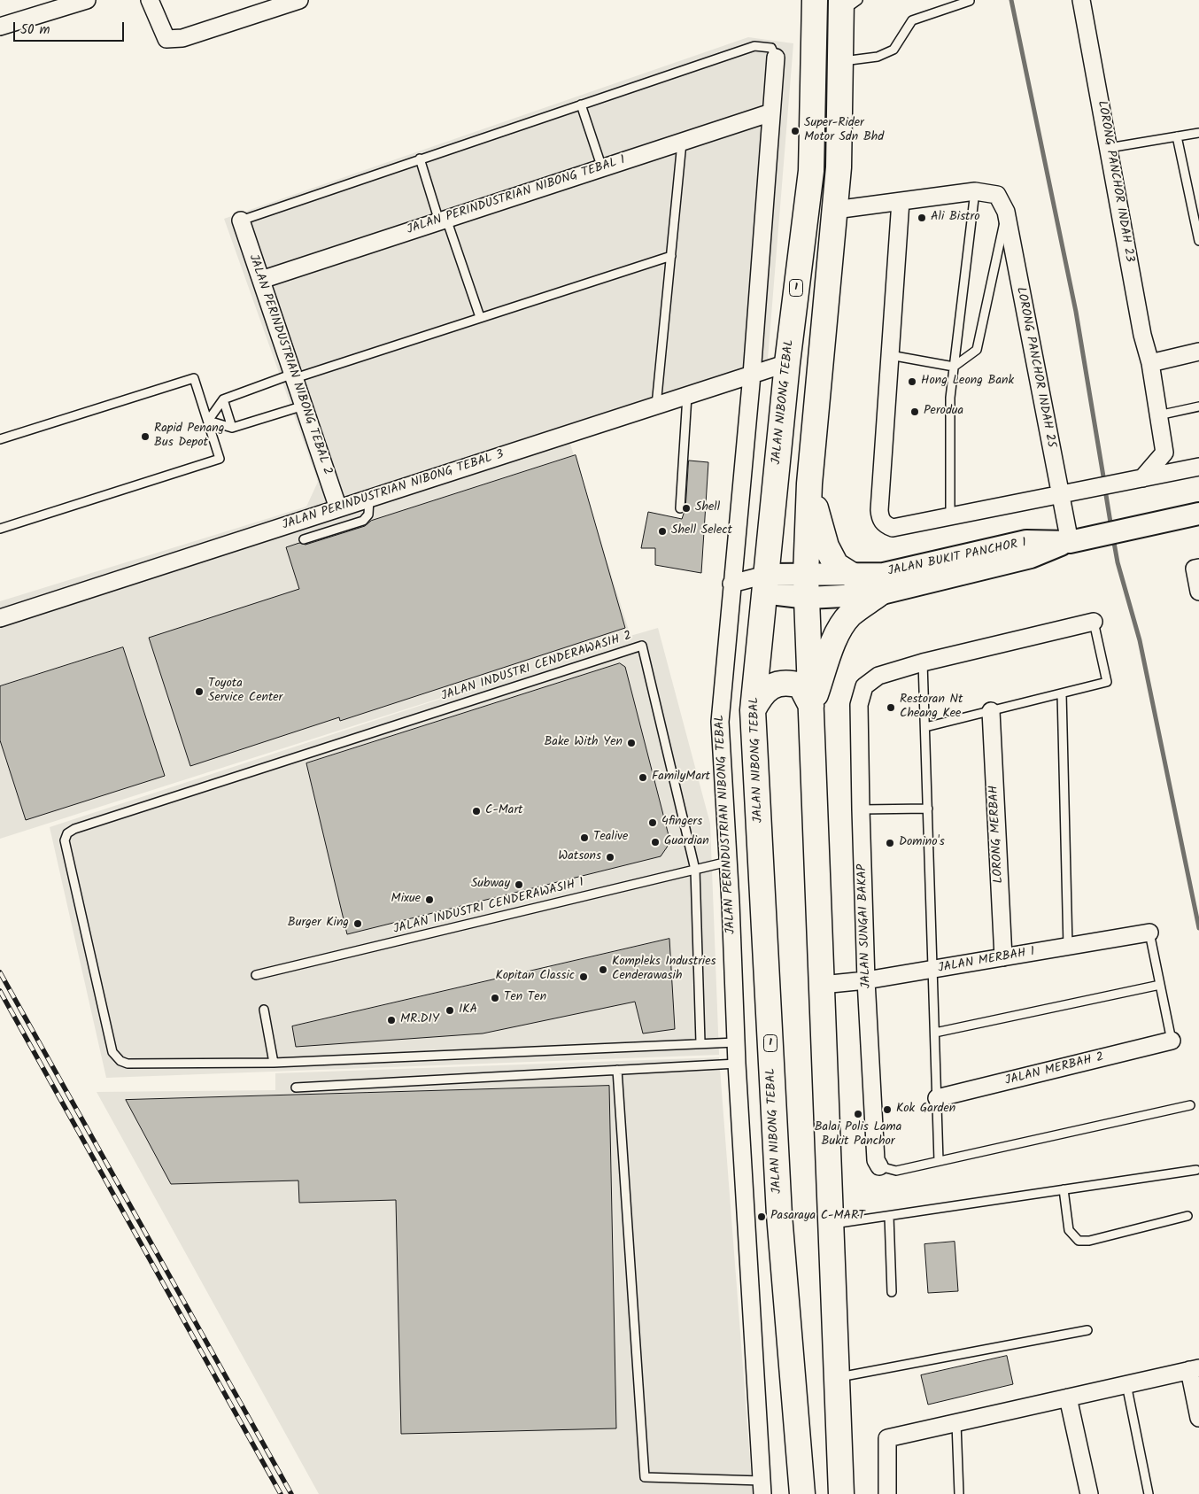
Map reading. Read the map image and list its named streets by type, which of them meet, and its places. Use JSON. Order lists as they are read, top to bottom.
{
  "streets": {
    "highway": ["1", "JALAN NIBONG TEBAL"],
    "street": [
      "LORONG PANCHOR INDAH 23",
      "JALAN PERINDUSTRIAN NIBONG TEBAL 1",
      "JALAN PERINDUSTRIAN NIBONG TEBAL 2",
      "LORONG PANCHOR INDAH 25",
      "JALAN PERINDUSTRIAN NIBONG TEBAL 3",
      "JALAN BUKIT PANCHOR 1",
      "JALAN PERINDUSTRIAN NIBONG TEBAL",
      "LORONG MERBAH",
      "JALAN SUNGAI BAKAP",
      "JALAN MERBAH 1",
      "JALAN MERBAH 2"
    ],
    "lane": ["JALAN INDUSTRI CENDERAWASIH 2", "JALAN INDUSTRI CENDERAWASIH 1"]
  },
  "crossings": [
    ["JALAN PERINDUSTRIAN NIBONG TEBAL 1", "JALAN PERINDUSTRIAN NIBONG TEBAL 2"],
    ["JALAN PERINDUSTRIAN NIBONG TEBAL 1", "JALAN PERINDUSTRIAN NIBONG TEBAL"],
    ["JALAN PERINDUSTRIAN NIBONG TEBAL 2", "JALAN PERINDUSTRIAN NIBONG TEBAL 3"],
    ["LORONG PANCHOR INDAH 25", "JALAN BUKIT PANCHOR 1"],
    ["JALAN NIBONG TEBAL", "JALAN PERINDUSTRIAN NIBONG TEBAL 3"],
    ["JALAN NIBONG TEBAL", "JALAN BUKIT PANCHOR 1"],
    ["JALAN PERINDUSTRIAN NIBONG TEBAL 3", "JALAN PERINDUSTRIAN NIBONG TEBAL"],
    ["JALAN INDUSTRI CENDERAWASIH 2", "JALAN INDUSTRI CENDERAWASIH 1"],
    ["JALAN PERINDUSTRIAN NIBONG TEBAL", "JALAN INDUSTRI CENDERAWASIH 1"],
    ["LORONG MERBAH", "JALAN MERBAH 1"],
    ["JALAN SUNGAI BAKAP", "JALAN MERBAH 1"]
  ],
  "places": [
    "Super-Rider Motor Sdn Bhd",
    "Ali Bistro",
    "Hong Leong Bank",
    "Perodua",
    "Rapid Penang Bus Depot",
    "Shell",
    "Shell Select",
    "Toyota Service Center",
    "Restoran Nt Cheang Kee",
    "Bake With Yen",
    "FamilyMart",
    "C-Mart",
    "4fingers",
    "Tealive",
    "Guardian",
    "Domino's",
    "Watsons",
    "Subway",
    "Mixue",
    "Burger King",
    "Kompleks Industries Cenderawasih",
    "Kopitan Classic",
    "Ten Ten",
    "IKA",
    "MR.DIY",
    "Kok Garden",
    "Balai Polis Lama Bukit Panchor",
    "Pasaraya C-MART"
  ],
  "scale_bar": "50 m"
}
